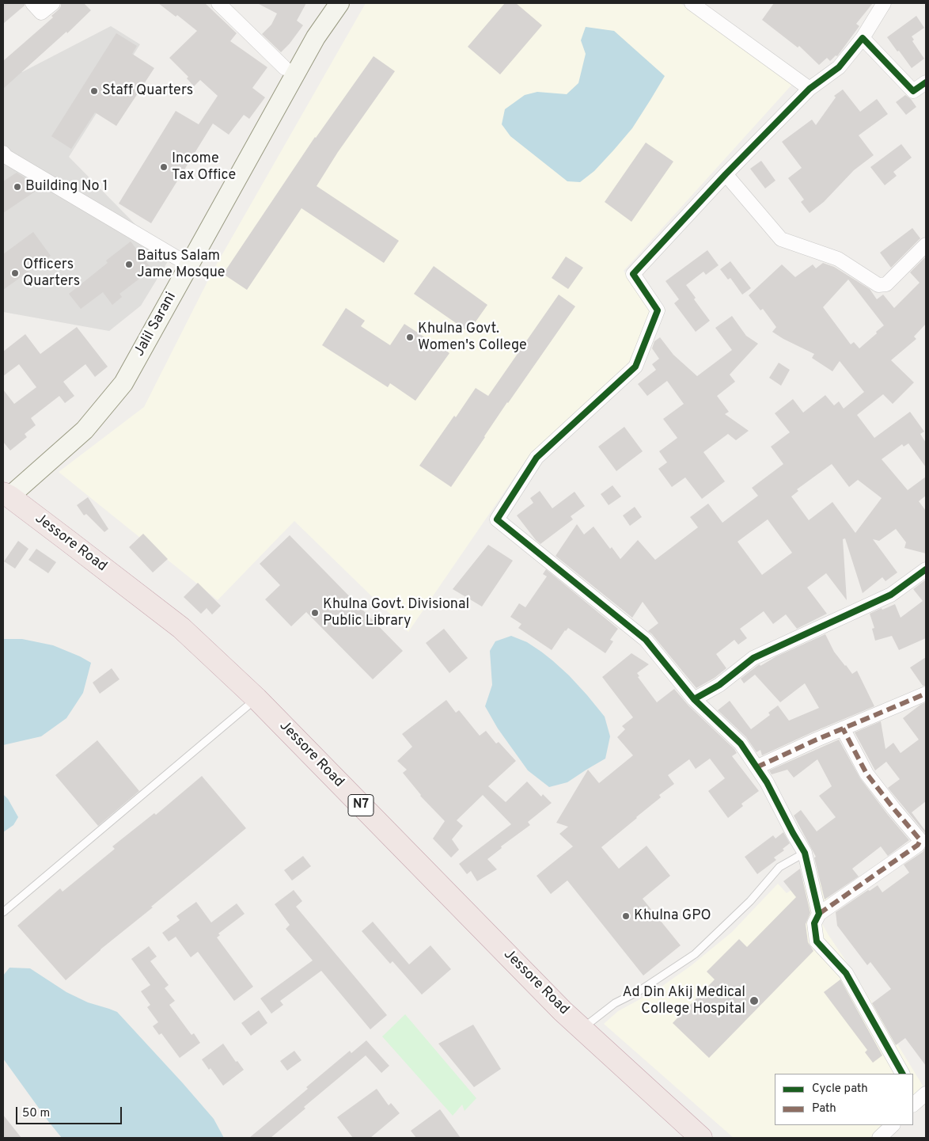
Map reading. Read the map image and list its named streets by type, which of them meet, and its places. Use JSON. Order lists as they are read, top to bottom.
{
  "streets": {
    "highway": ["Jessore Road", "N7"],
    "main road": ["Jalil Sarani"]
  },
  "crossings": [
    ["Jalil Sarani", "Jessore Road"]
  ],
  "places": [
    "Staff Quarters",
    "Income Tax Office",
    "Building No 1",
    "Baitus Salam Jame Mosque",
    "Officers Quarters",
    "Khulna Govt. Women's College",
    "Khulna Govt. Divisional Public Library",
    "Khulna GPO",
    "Ad Din Akij Medical College Hospital"
  ],
  "legend": ["Cycle path", "Path"],
  "scale_bar": "50 m"
}
